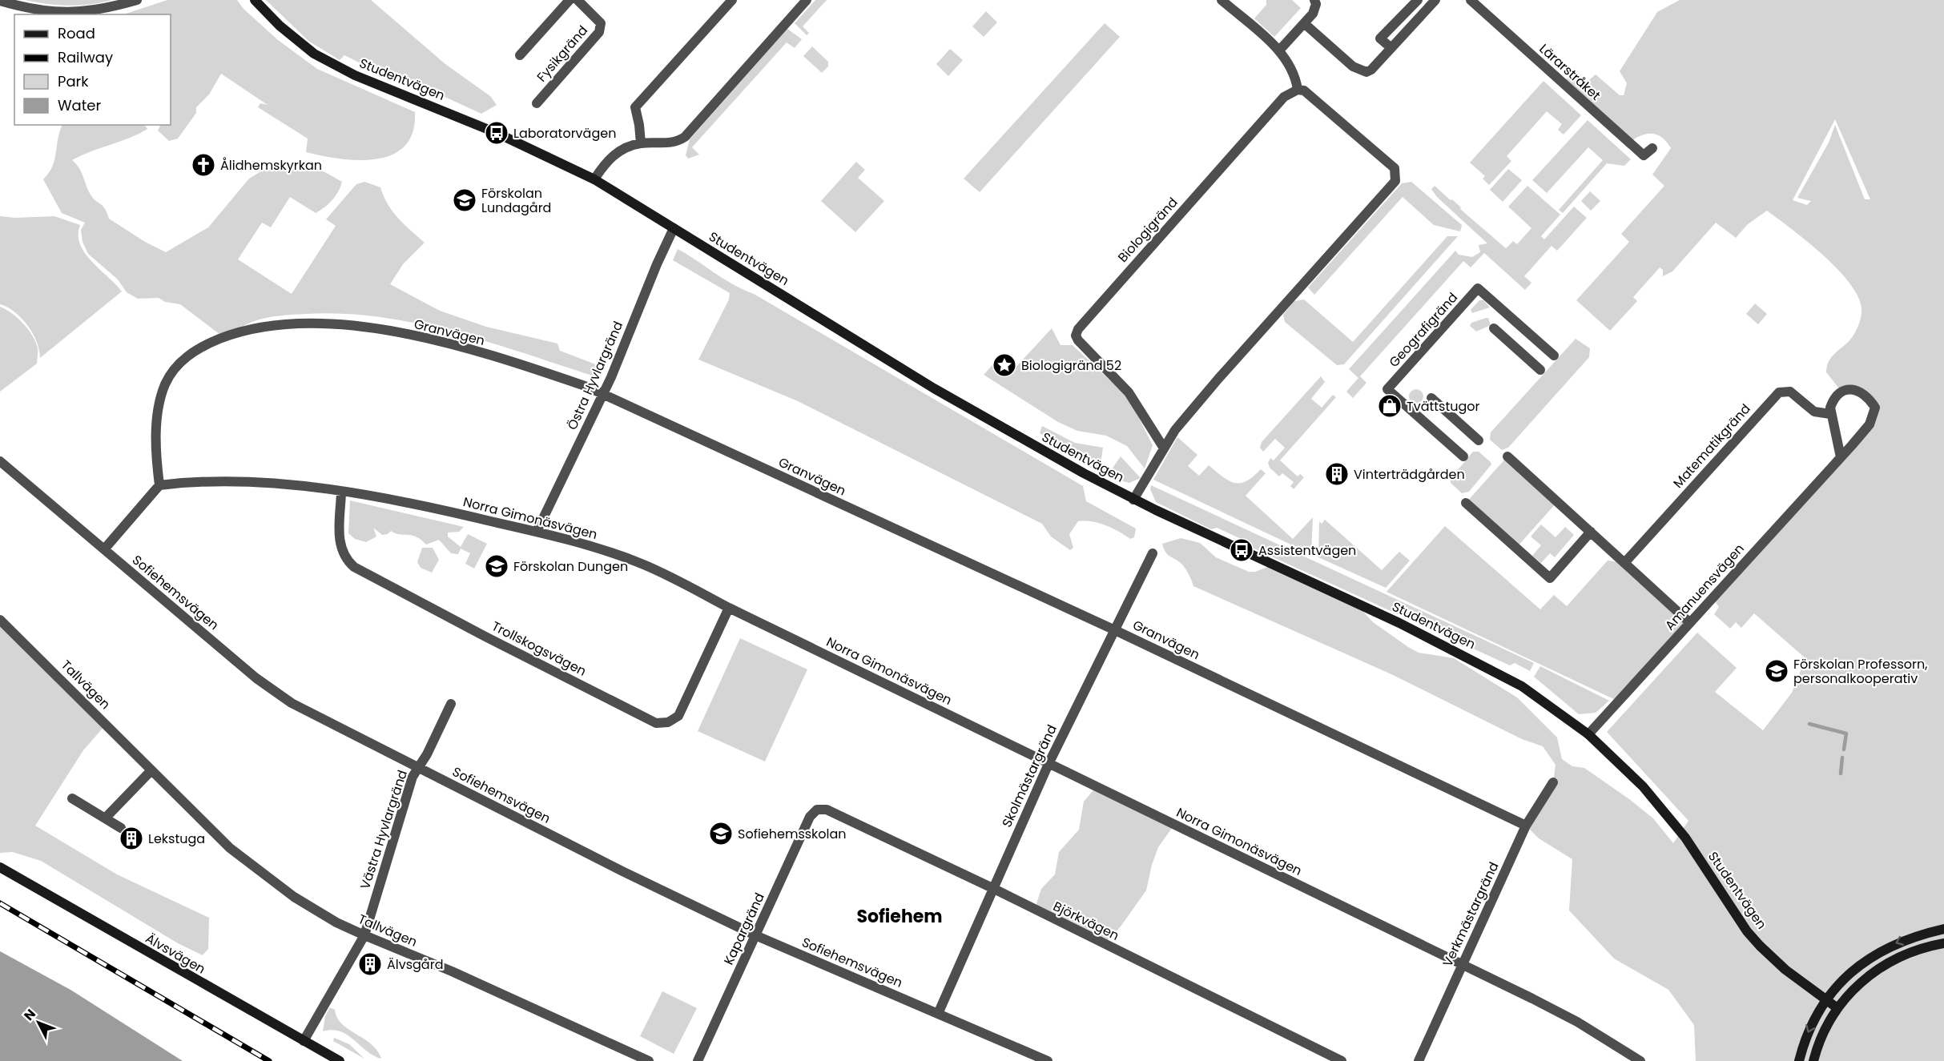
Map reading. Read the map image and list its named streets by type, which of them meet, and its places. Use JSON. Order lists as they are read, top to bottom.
{
  "streets": {
    "street": [
      "Fysikgränd",
      "Lärarstråket",
      "Studentvägen",
      "Biologigränd",
      "Geografigränd",
      "Granvägen",
      "Östra Hyvlargränd",
      "Matematikgränd",
      "Norra Gimonäsvägen",
      "Amanuensvägen",
      "Sofiehemsvägen",
      "Trollskogsvägen",
      "Tallvägen",
      "Skolmästargränd",
      "Västra Hyvlargränd",
      "Verkmästargränd",
      "Björkvägen",
      "Kapargränd",
      "Älvsvägen"
    ]
  },
  "crossings": [
    ["Studentvägen", "Östra Hyvlargränd"],
    ["Studentvägen", "Amanuensvägen"],
    ["Granvägen", "Östra Hyvlargränd"],
    ["Granvägen", "Norra Gimonäsvägen"],
    ["Granvägen", "Skolmästargränd"],
    ["Granvägen", "Verkmästargränd"],
    ["Östra Hyvlargränd", "Norra Gimonäsvägen"],
    ["Matematikgränd", "Amanuensvägen"],
    ["Norra Gimonäsvägen", "Trollskogsvägen"],
    ["Norra Gimonäsvägen", "Skolmästargränd"],
    ["Norra Gimonäsvägen", "Verkmästargränd"],
    ["Sofiehemsvägen", "Skolmästargränd"],
    ["Sofiehemsvägen", "Västra Hyvlargränd"],
    ["Sofiehemsvägen", "Kapargränd"],
    ["Tallvägen", "Västra Hyvlargränd"],
    ["Skolmästargränd", "Björkvägen"],
    ["Västra Hyvlargränd", "Älvsvägen"],
    ["Björkvägen", "Kapargränd"]
  ],
  "districts": ["Sofiehem"],
  "places": {
    "bus stop": ["Laboratorvägen", "Assistentvägen"],
    "church": ["Ålidhemskyrkan"],
    "school or university": [
      "Förskolan Lundagård",
      "Förskolan Dungen",
      "Förskolan Professorn, personalkooperativ",
      "Sofiehemsskolan"
    ],
    "place": ["Biologigränd 52"],
    "shop": ["Tvättstugor"],
    "building": ["Vinterträdgården", "Lekstuga", "Älvsgård"]
  },
  "legend": [
    "Road",
    "Railway",
    "Park",
    "Water"
  ],
  "north": "top left"
}
